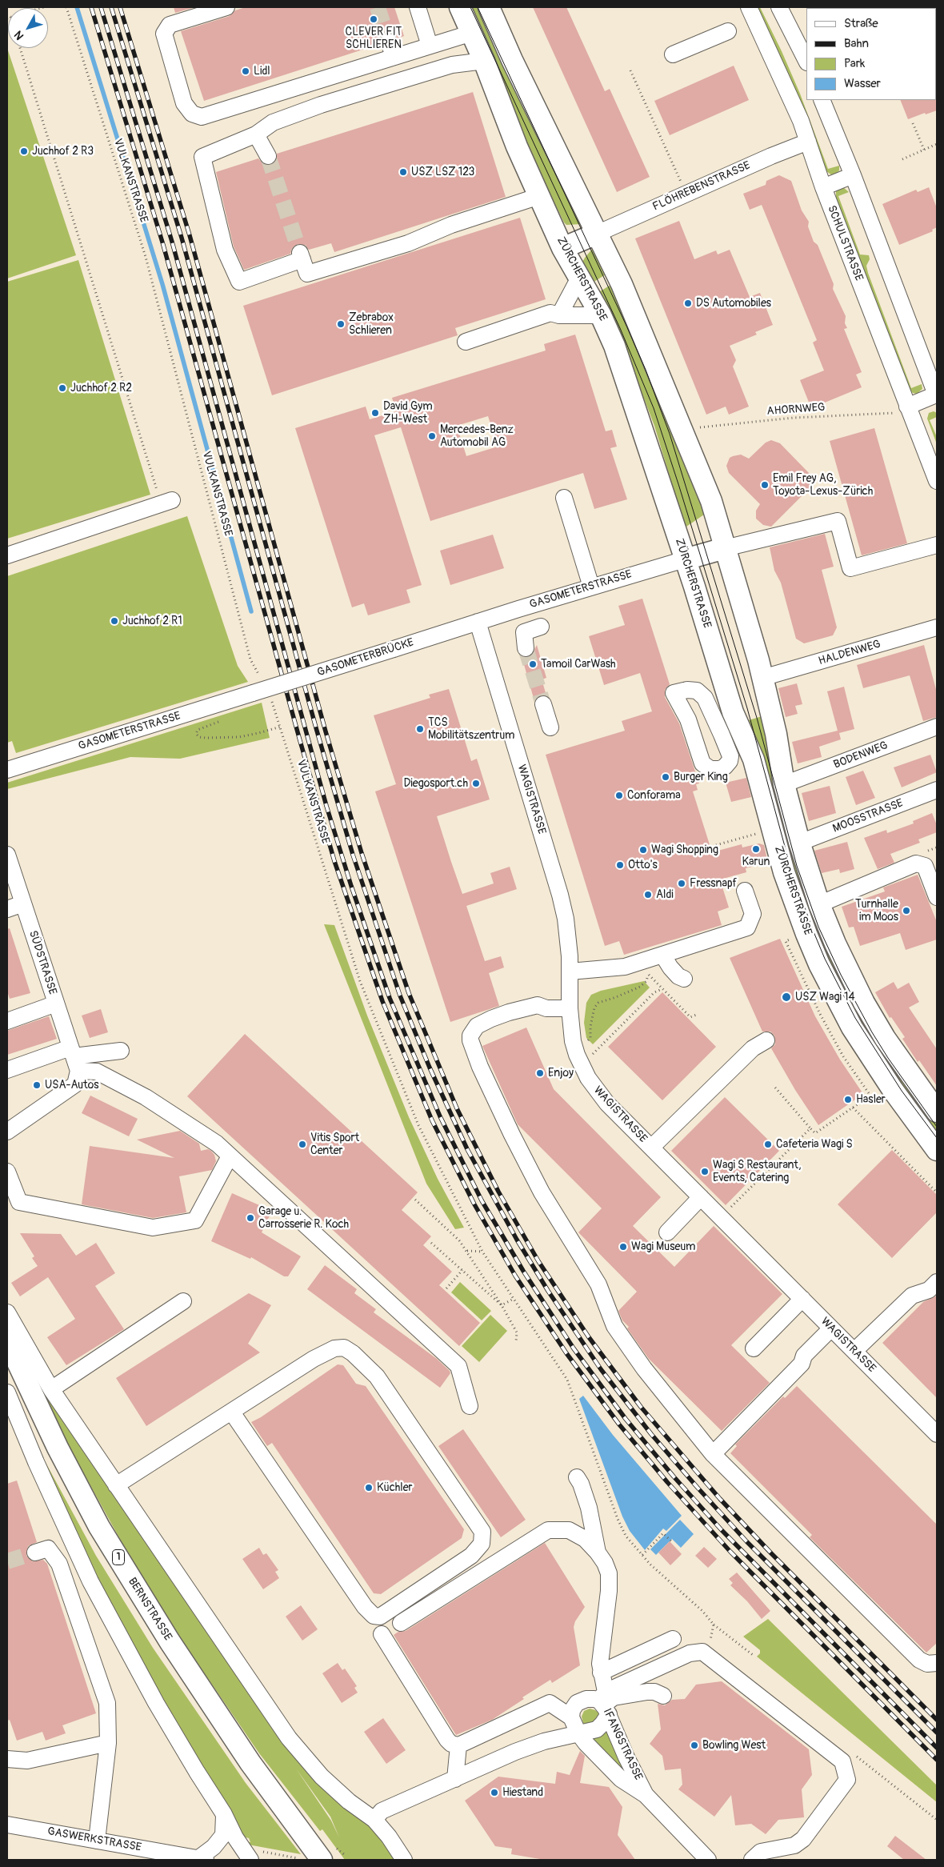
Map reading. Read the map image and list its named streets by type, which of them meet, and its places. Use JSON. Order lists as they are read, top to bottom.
{
  "streets": {
    "main road": ["ZÜRCHERSTRASSE", "1", "BERNSTRASSE"],
    "street": [
      "FLÖHREBENSTRASSE",
      "SCHULSTRASSE",
      "GASOMETERSTRASSE",
      "HALDENWEG",
      "GASOMETERBRÜCKE",
      "BODENWEG",
      "WAGISTRASSE",
      "MOOSSTRASSE",
      "SÜDSTRASSE",
      "IFANGSTRASSE",
      "GASWERKSTRASSE"
    ],
    "path": ["VULKANSTRASSE", "AHORNWEG"]
  },
  "crossings": [
    ["FLÖHREBENSTRASSE", "SCHULSTRASSE"],
    ["FLÖHREBENSTRASSE", "ZÜRCHERSTRASSE"],
    ["SCHULSTRASSE", "AHORNWEG"],
    ["ZÜRCHERSTRASSE", "GASOMETERSTRASSE"],
    ["ZÜRCHERSTRASSE", "HALDENWEG"],
    ["ZÜRCHERSTRASSE", "BODENWEG"],
    ["ZÜRCHERSTRASSE", "MOOSSTRASSE"],
    ["GASOMETERSTRASSE", "GASOMETERBRÜCKE"],
    ["GASOMETERSTRASSE", "WAGISTRASSE"],
    ["GASOMETERBRÜCKE", "WAGISTRASSE"]
  ],
  "places": [
    "CLEVER FIT SCHLIEREN",
    "Lidl",
    "Juchhof 2 R3",
    "USZ LSZ 123",
    "DS Automobiles",
    "Zebrabox Schlieren",
    "Juchhof 2 R2",
    "David Gym ZH-West",
    "Mercedes-Benz Automobil AG",
    "Emil Frey AG, Toyota-Lexus-Zürich",
    "Juchhof 2 R1",
    "Tamoil CarWash",
    "TCS Mobilitätszentrum",
    "Burger King",
    "Diegosport.ch",
    "Conforama",
    "Karun",
    "Wagi Shopping",
    "Otto's",
    "Fressnapf",
    "Aldi",
    "Turnhalle im Moos",
    "USZ Wagi 14",
    "Enjoy",
    "USA-Autos",
    "Hasler",
    "Vitis Sport Center",
    "Cafeteria Wagi S",
    "Wagi S Restaurant, Events, Catering",
    "Garage u. Carrosserie R. Koch",
    "Wagi Museum",
    "Küchler",
    "Bowling West",
    "Hiestand"
  ],
  "legend": [
    "Straße",
    "Bahn",
    "Park",
    "Wasser"
  ],
  "north": "bottom left"
}
